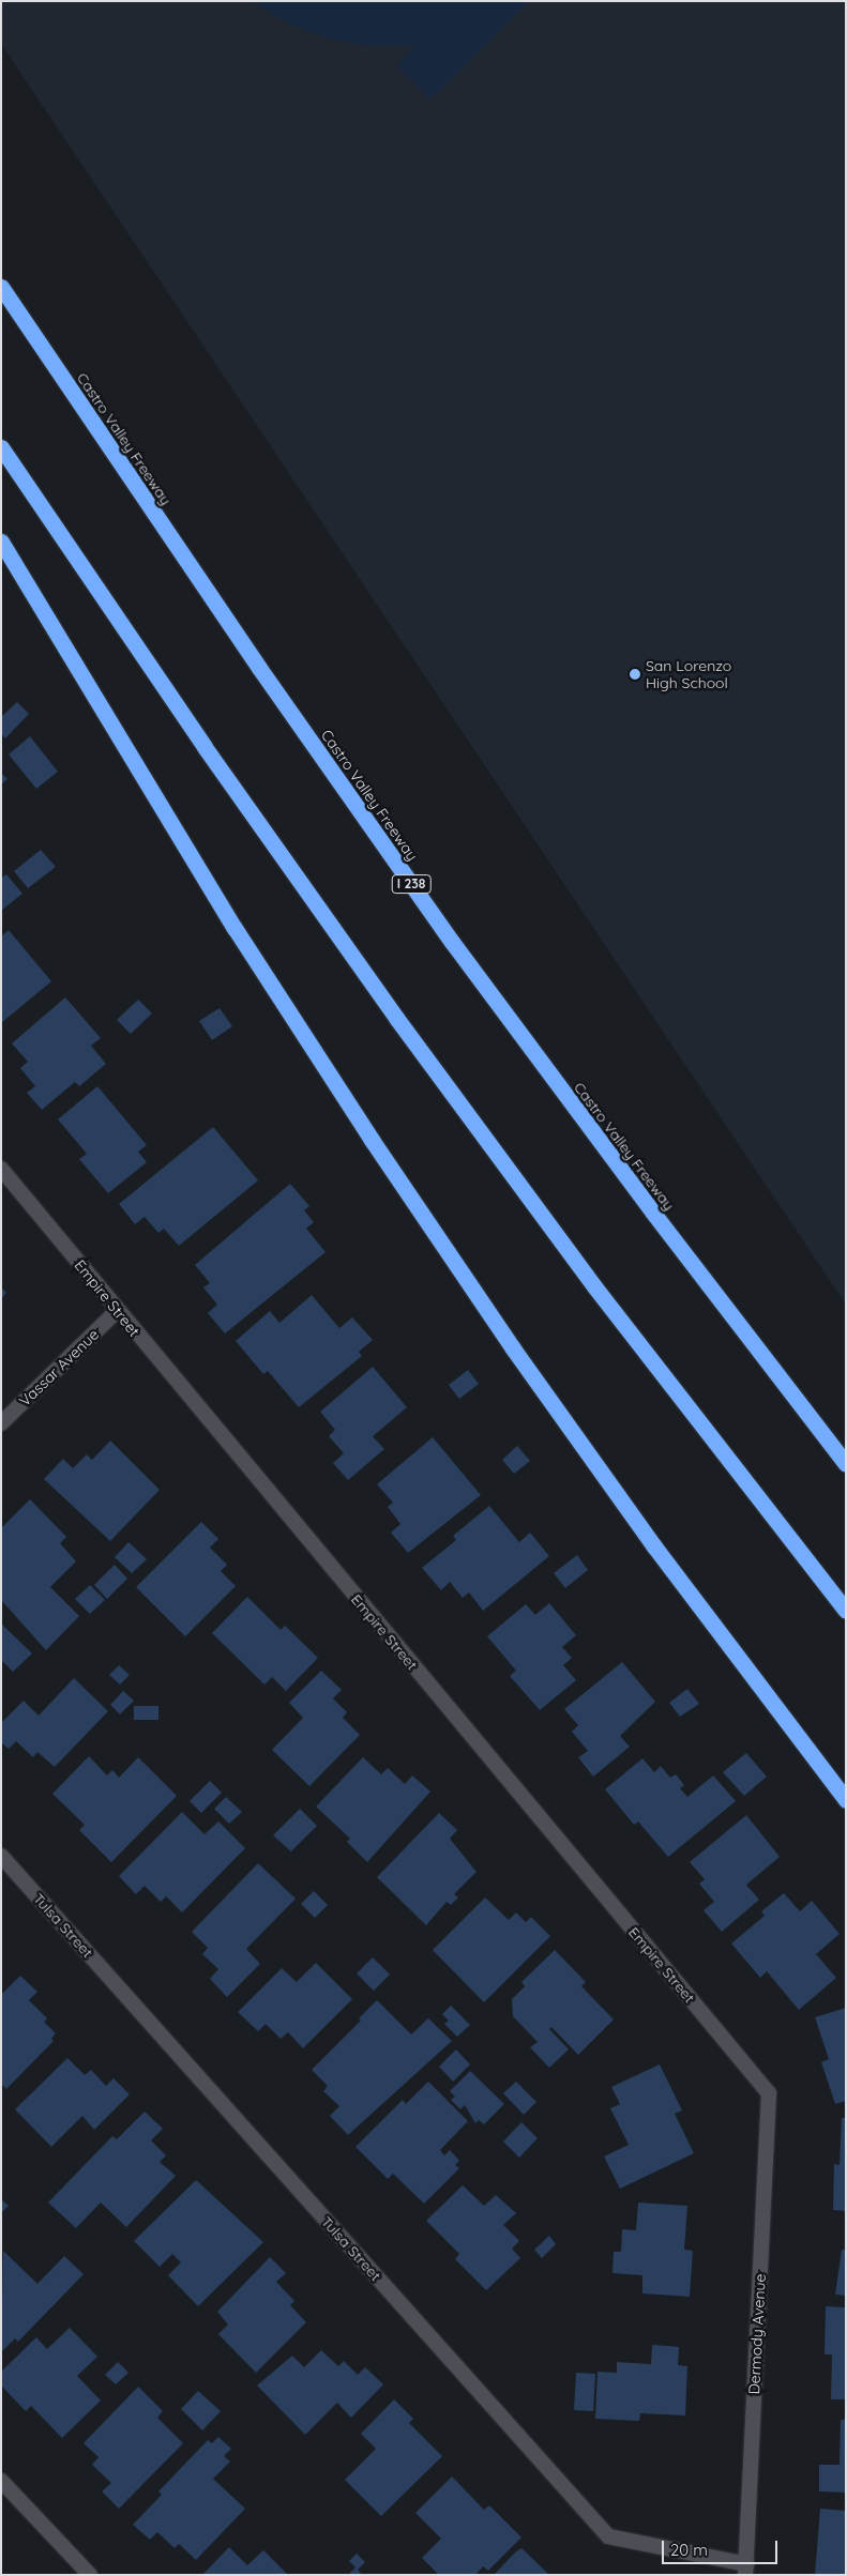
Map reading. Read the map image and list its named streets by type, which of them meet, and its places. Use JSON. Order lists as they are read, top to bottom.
{
  "streets": {
    "highway": ["Castro Valley Freeway", "I 238"],
    "street": [
      "Empire Street",
      "Vassar Avenue",
      "Tulsa Street",
      "Dermody Avenue"
    ]
  },
  "crossings": [
    ["Empire Street", "Vassar Avenue"],
    ["Empire Street", "Dermody Avenue"],
    ["Tulsa Street", "Dermody Avenue"]
  ],
  "places": ["San Lorenzo High School"],
  "scale_bar": "20 m"
}
